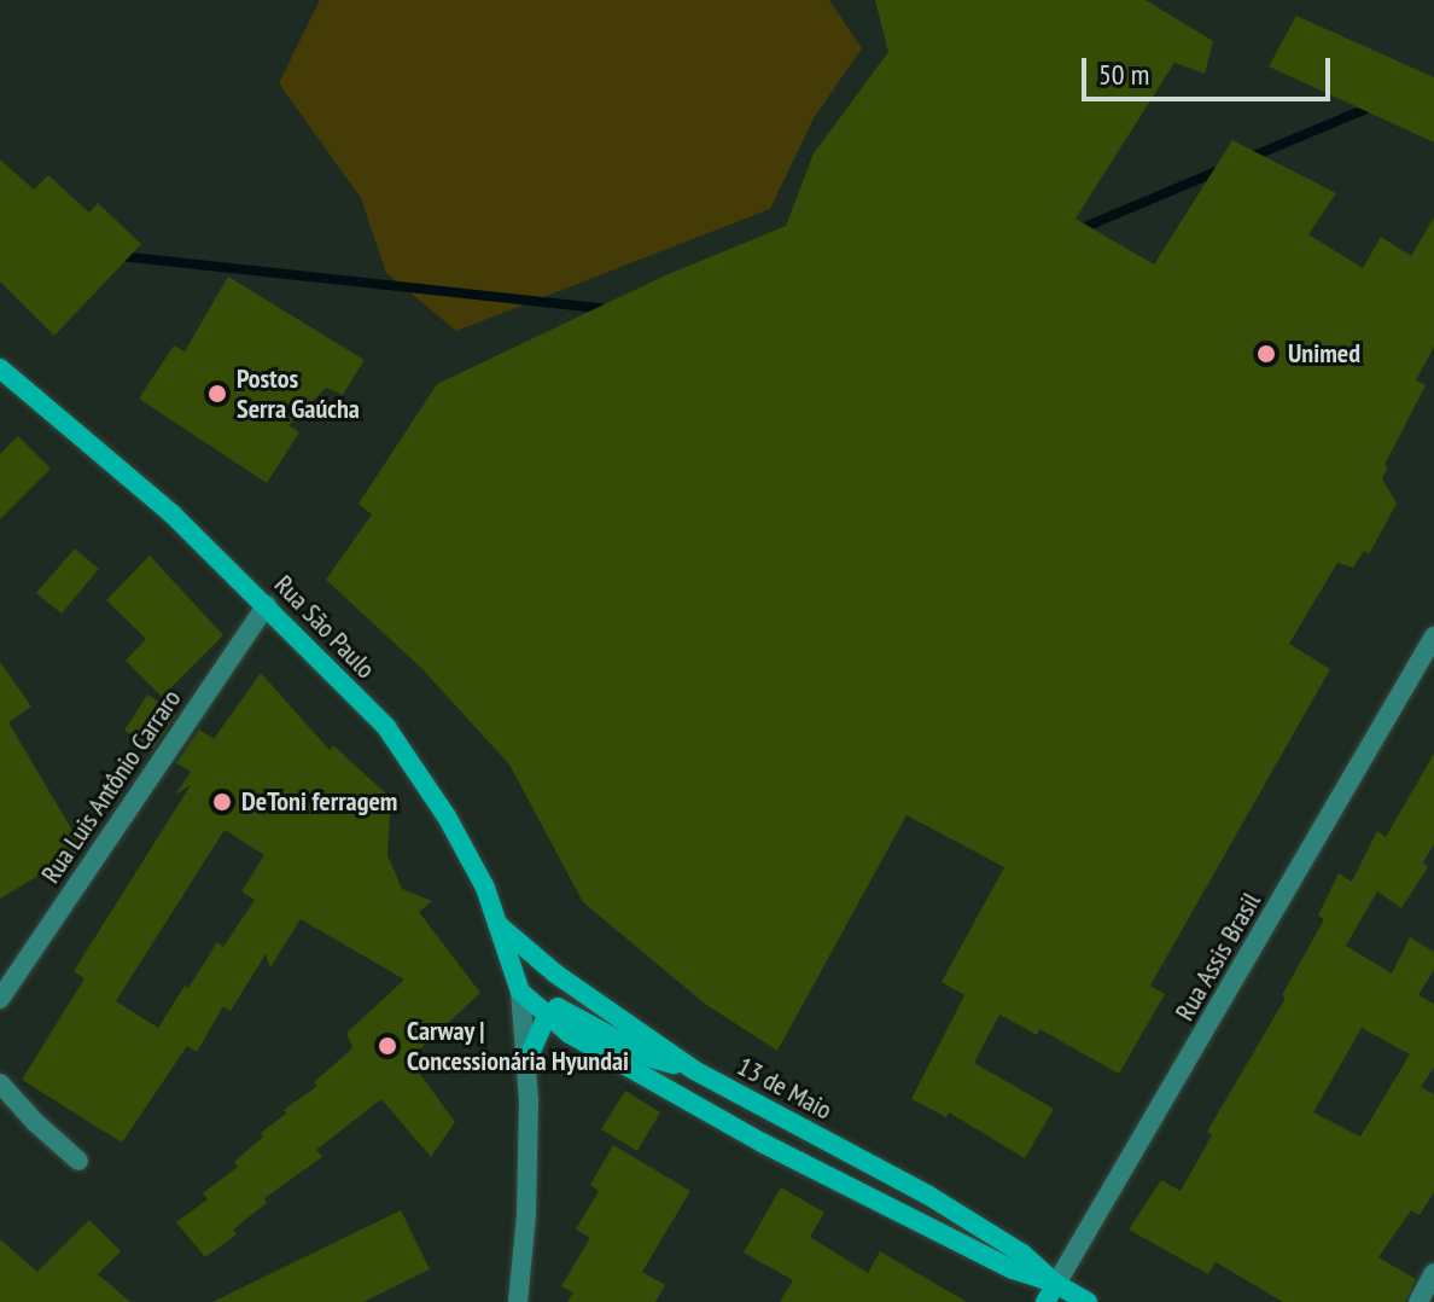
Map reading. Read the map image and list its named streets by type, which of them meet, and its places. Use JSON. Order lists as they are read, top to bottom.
{
  "streets": {
    "main road": ["Rua São Paulo", "Rua Assis Brasil", "13 de Maio"],
    "street": ["Rua Luis Antônio Carraro"]
  },
  "crossings": [
    ["Rua São Paulo", "Rua Luis Antônio Carraro"],
    ["Rua São Paulo", "13 de Maio"],
    ["Rua Assis Brasil", "13 de Maio"]
  ],
  "places": [
    "Unimed",
    "Postos Serra Gaúcha",
    "DeToni ferragem",
    "Carway | Concessionária Hyundai"
  ],
  "scale_bar": "50 m"
}
